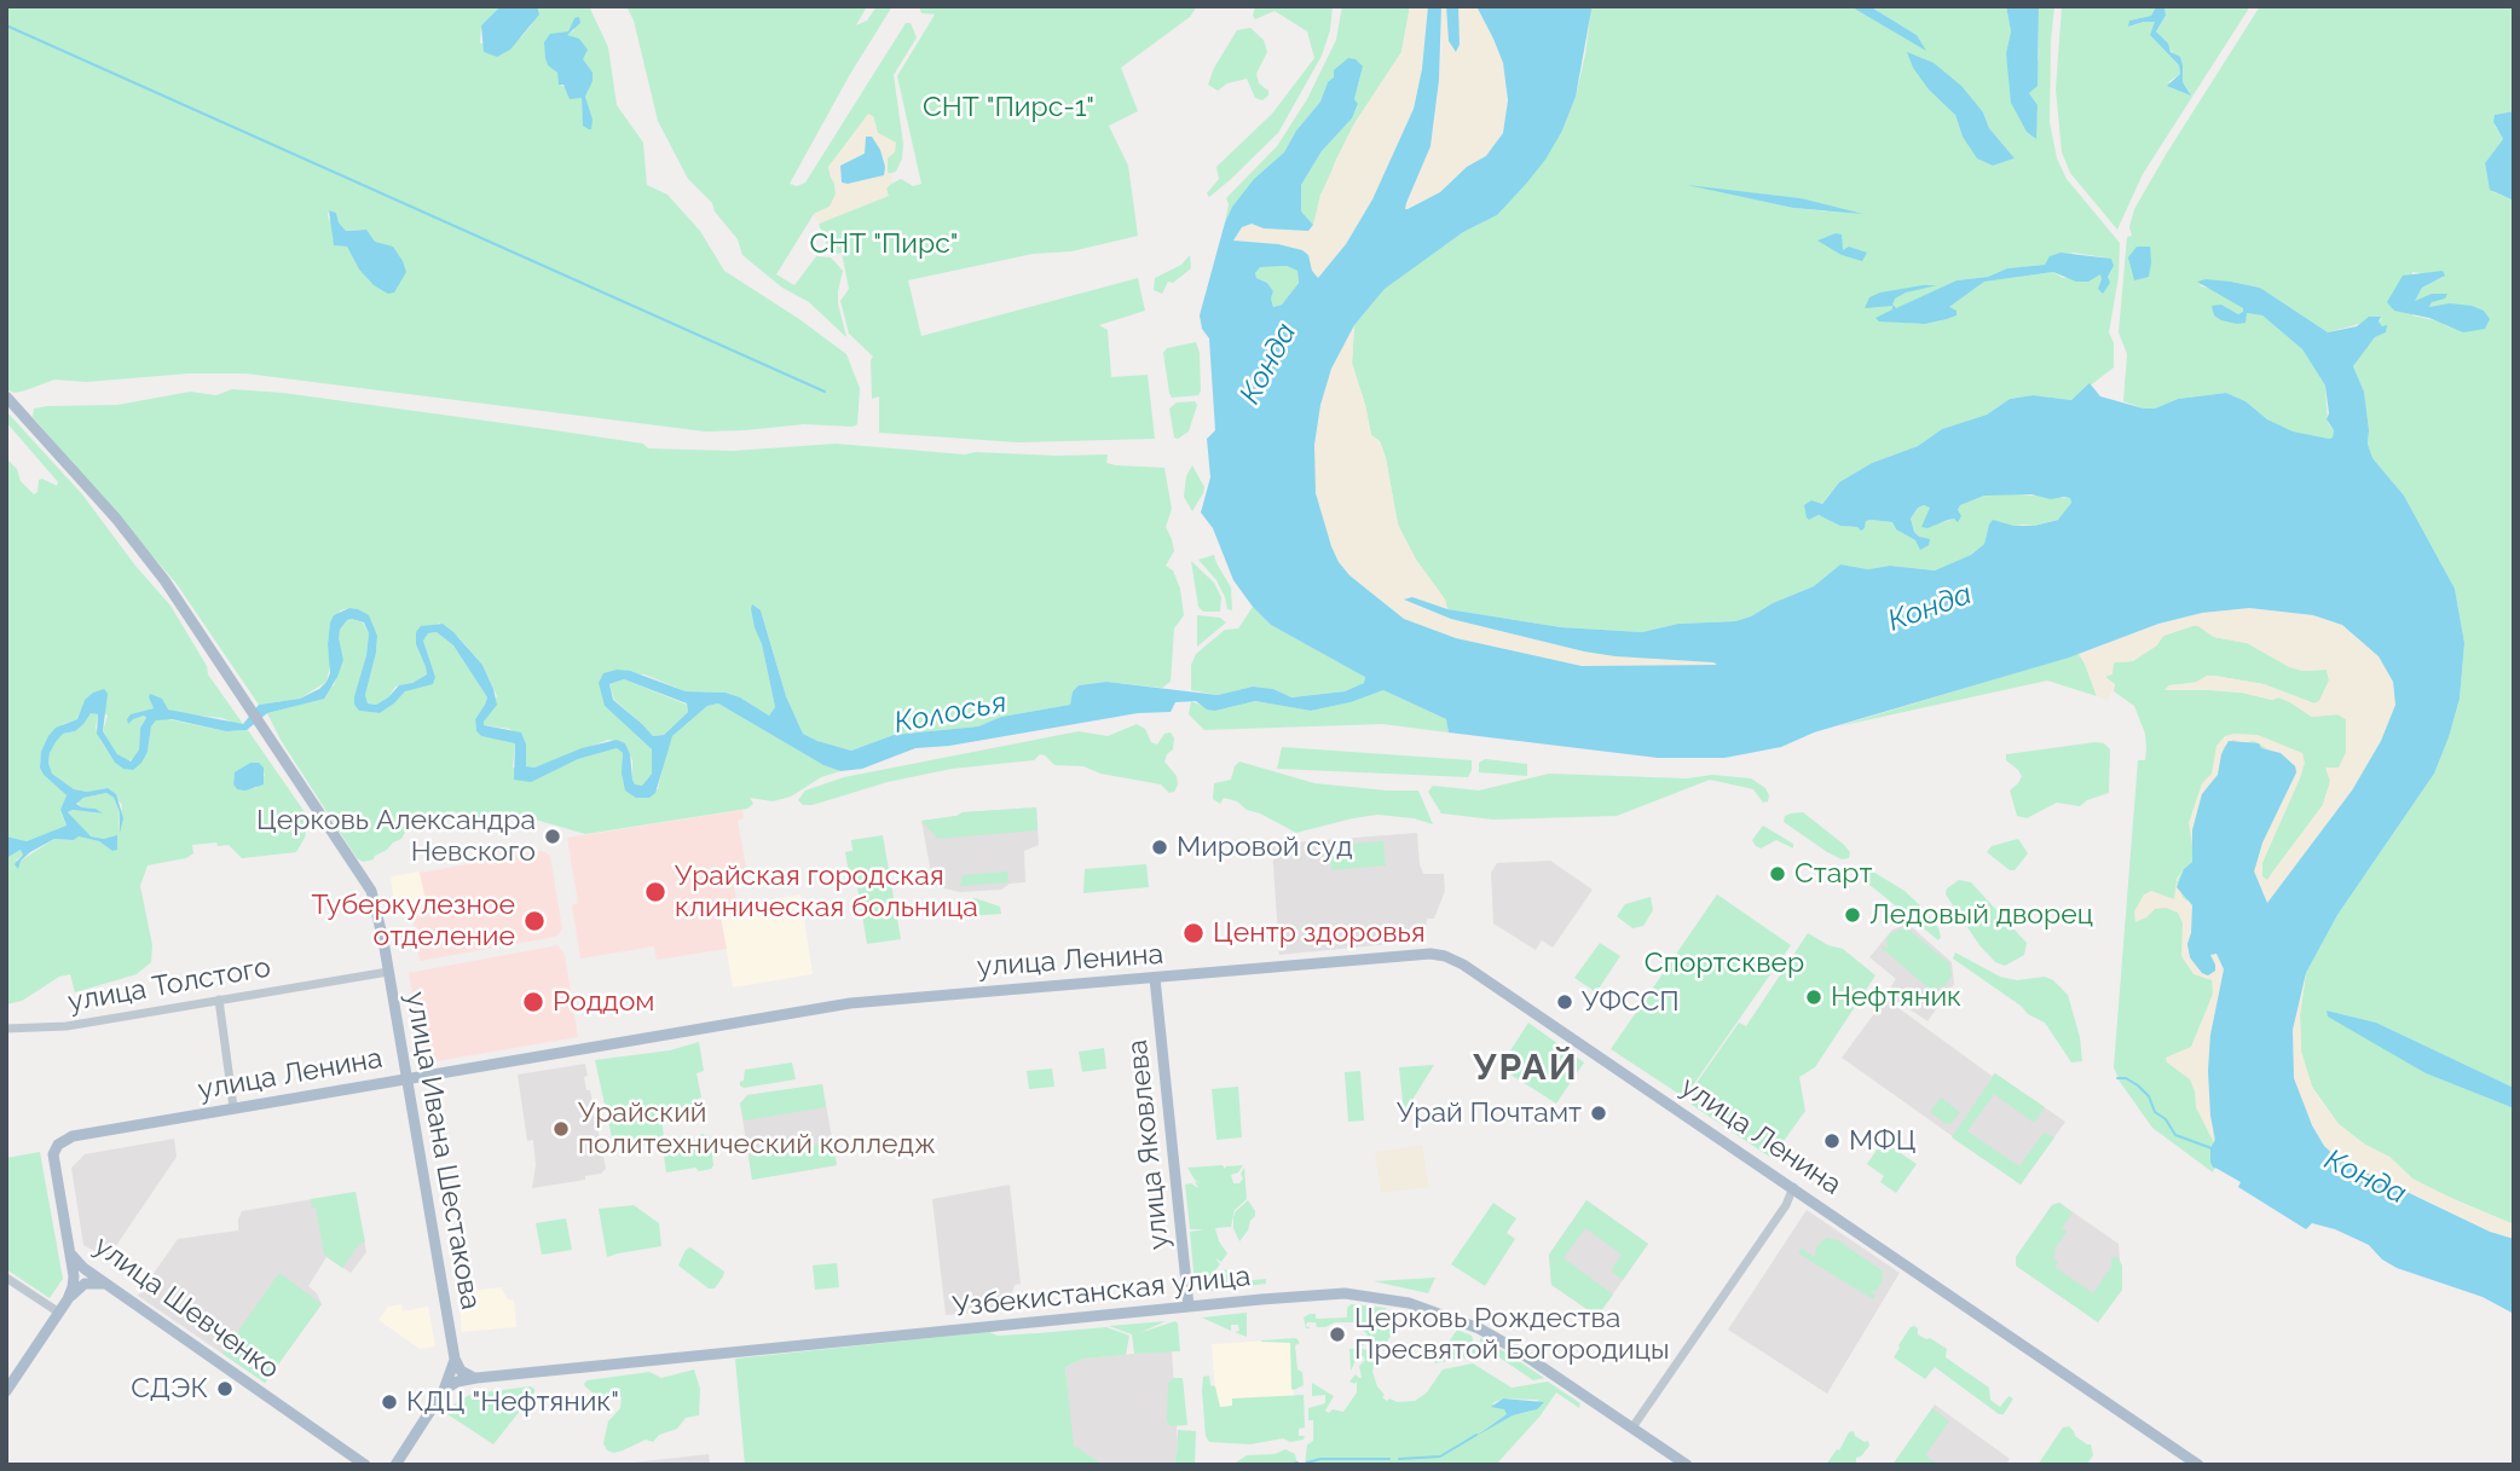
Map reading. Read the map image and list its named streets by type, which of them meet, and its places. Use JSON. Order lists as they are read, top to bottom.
{
  "streets": {
    "main road": [
      "улица Ленина",
      "улица Яковлева",
      "улица Ивана Шестакова",
      "Узбекистанская улица",
      "улица Шевченко"
    ],
    "street": ["улица Толстого"]
  },
  "crossings": [
    ["улица Ленина", "улица Яковлева"],
    ["улица Ленина", "улица Ивана Шестакова"],
    ["улица Ленина", "улица Шевченко"],
    ["улица Толстого", "улица Ивана Шестакова"],
    ["улица Яковлева", "Узбекистанская улица"]
  ],
  "districts": ["УРАЙ"],
  "water": ["Конда", "Колосья"],
  "parks": ["СНТ \"Пирс-1\"", "СНТ \"Пирс\"", "Спортсквер"],
  "places": [
    "Церковь Александра Невского",
    "Мировой суд",
    "Старт",
    "Урайская городская клиническая больница",
    "Ледовый дворец",
    "Туберкулезное отделение",
    "Центр здоровья",
    "Нефтяник",
    "Роддом",
    "УФССП",
    "Урай Почтамт",
    "Урайский политехнический колледж",
    "МФЦ",
    "Церковь Рождества Пресвятой Богородицы",
    "СДЭК",
    "КДЦ \"Нефтяник\""
  ]
}
